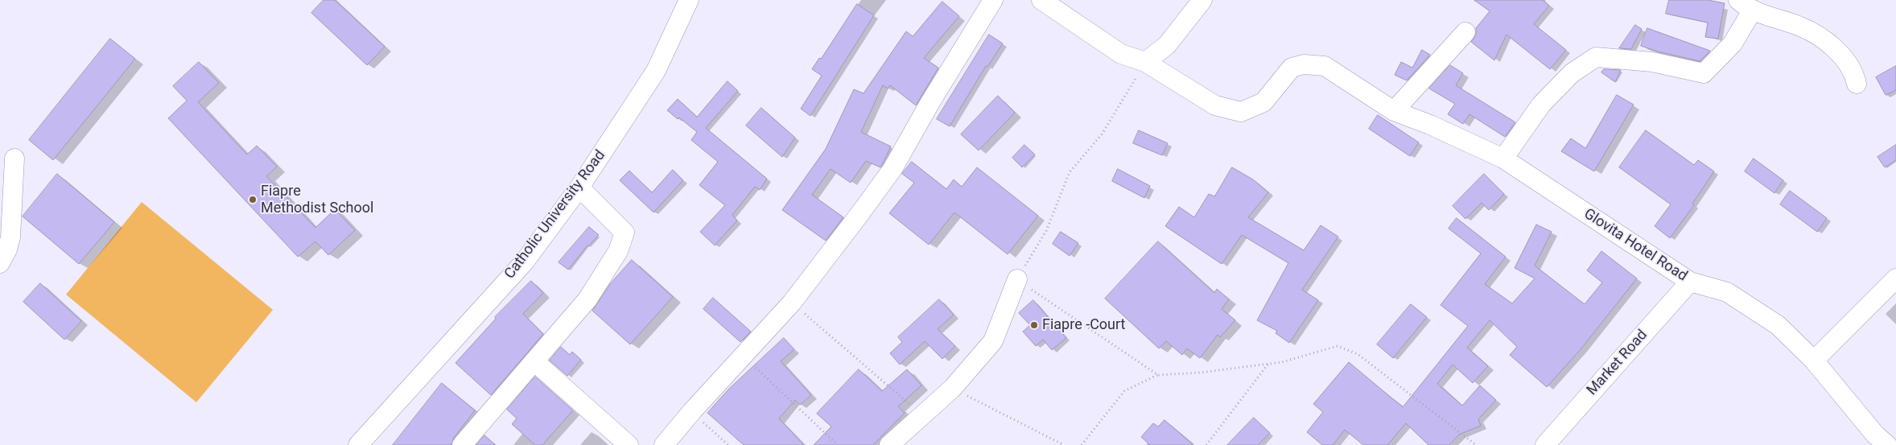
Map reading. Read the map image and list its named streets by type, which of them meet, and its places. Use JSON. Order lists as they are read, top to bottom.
{
  "streets": {
    "street": ["Catholic University Road", "Glovita Hotel Road", "Market Road"]
  },
  "crossings": [
    ["Glovita Hotel Road", "Market Road"]
  ],
  "places": ["Fiapre Methodist School", "Fiapre -Court"]
}
